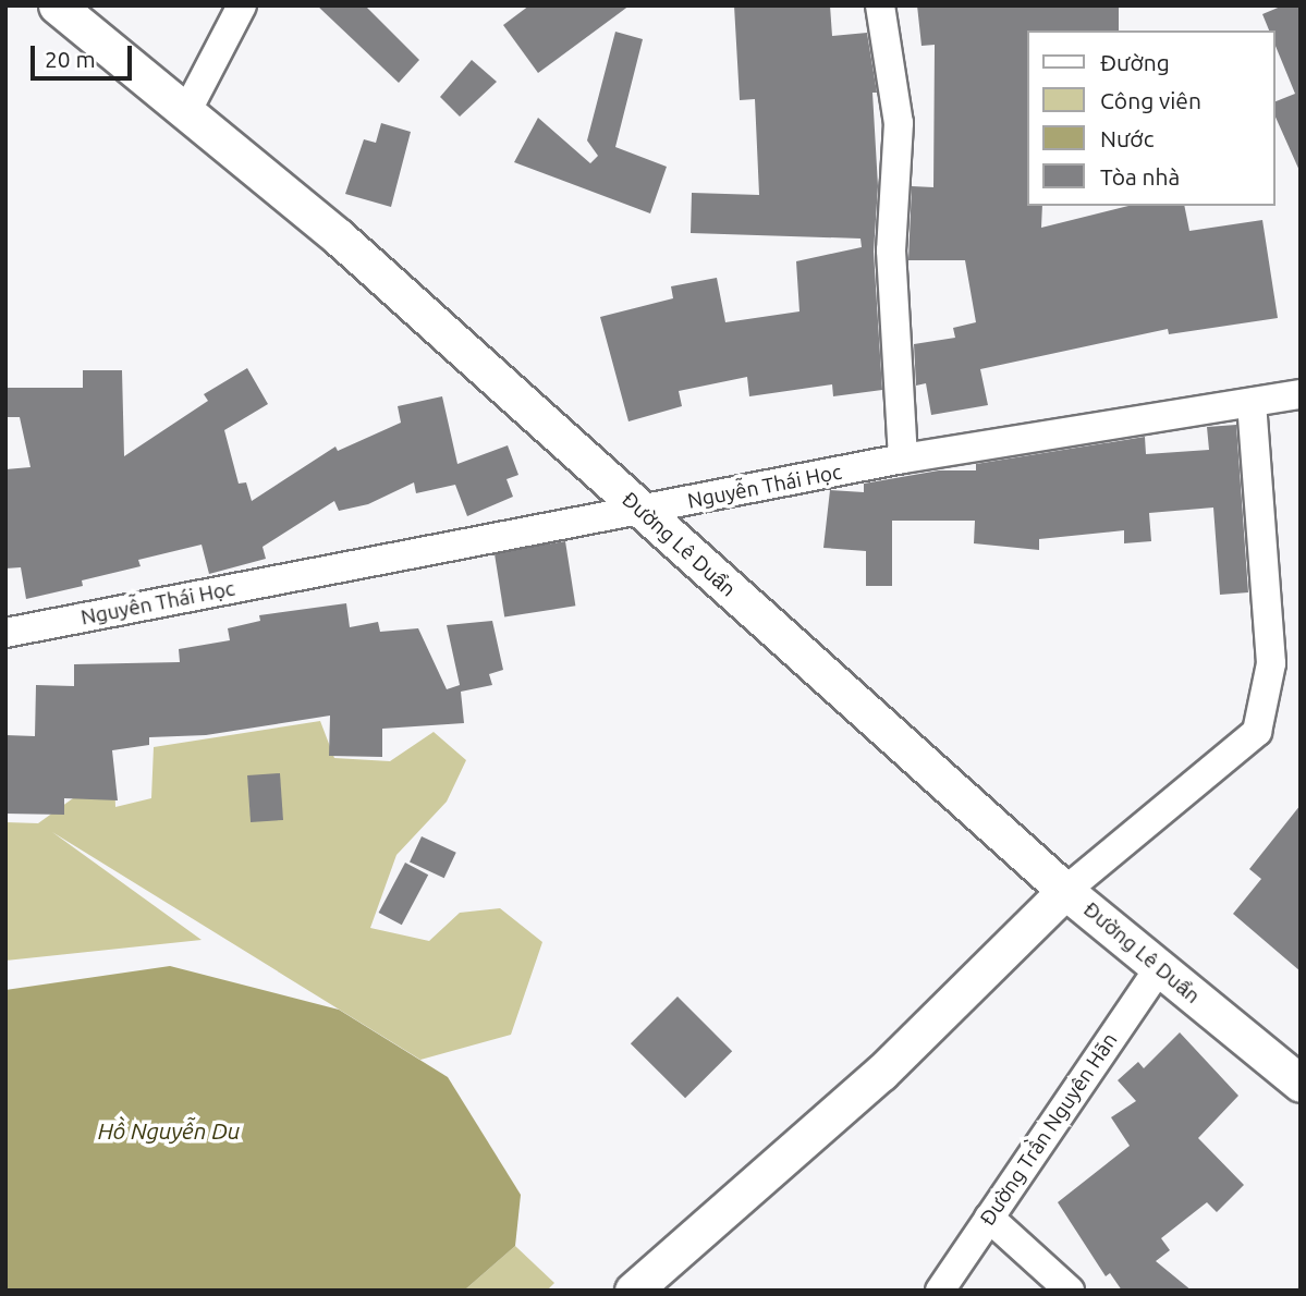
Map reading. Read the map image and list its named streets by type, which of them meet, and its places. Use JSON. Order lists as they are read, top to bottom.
{
  "streets": {
    "street": ["Nguyễn Thái Học", "Đường Lê Duẩn", "Đường Trần Nguyên Hãn"]
  },
  "crossings": [
    ["Nguyễn Thái Học", "Đường Lê Duẩn"],
    ["Đường Lê Duẩn", "Đường Trần Nguyên Hãn"]
  ],
  "water": ["Hồ Nguyễn Du"],
  "legend": [
    "Đường",
    "Công viên",
    "Nước",
    "Tòa nhà"
  ],
  "scale_bar": "20 m"
}
